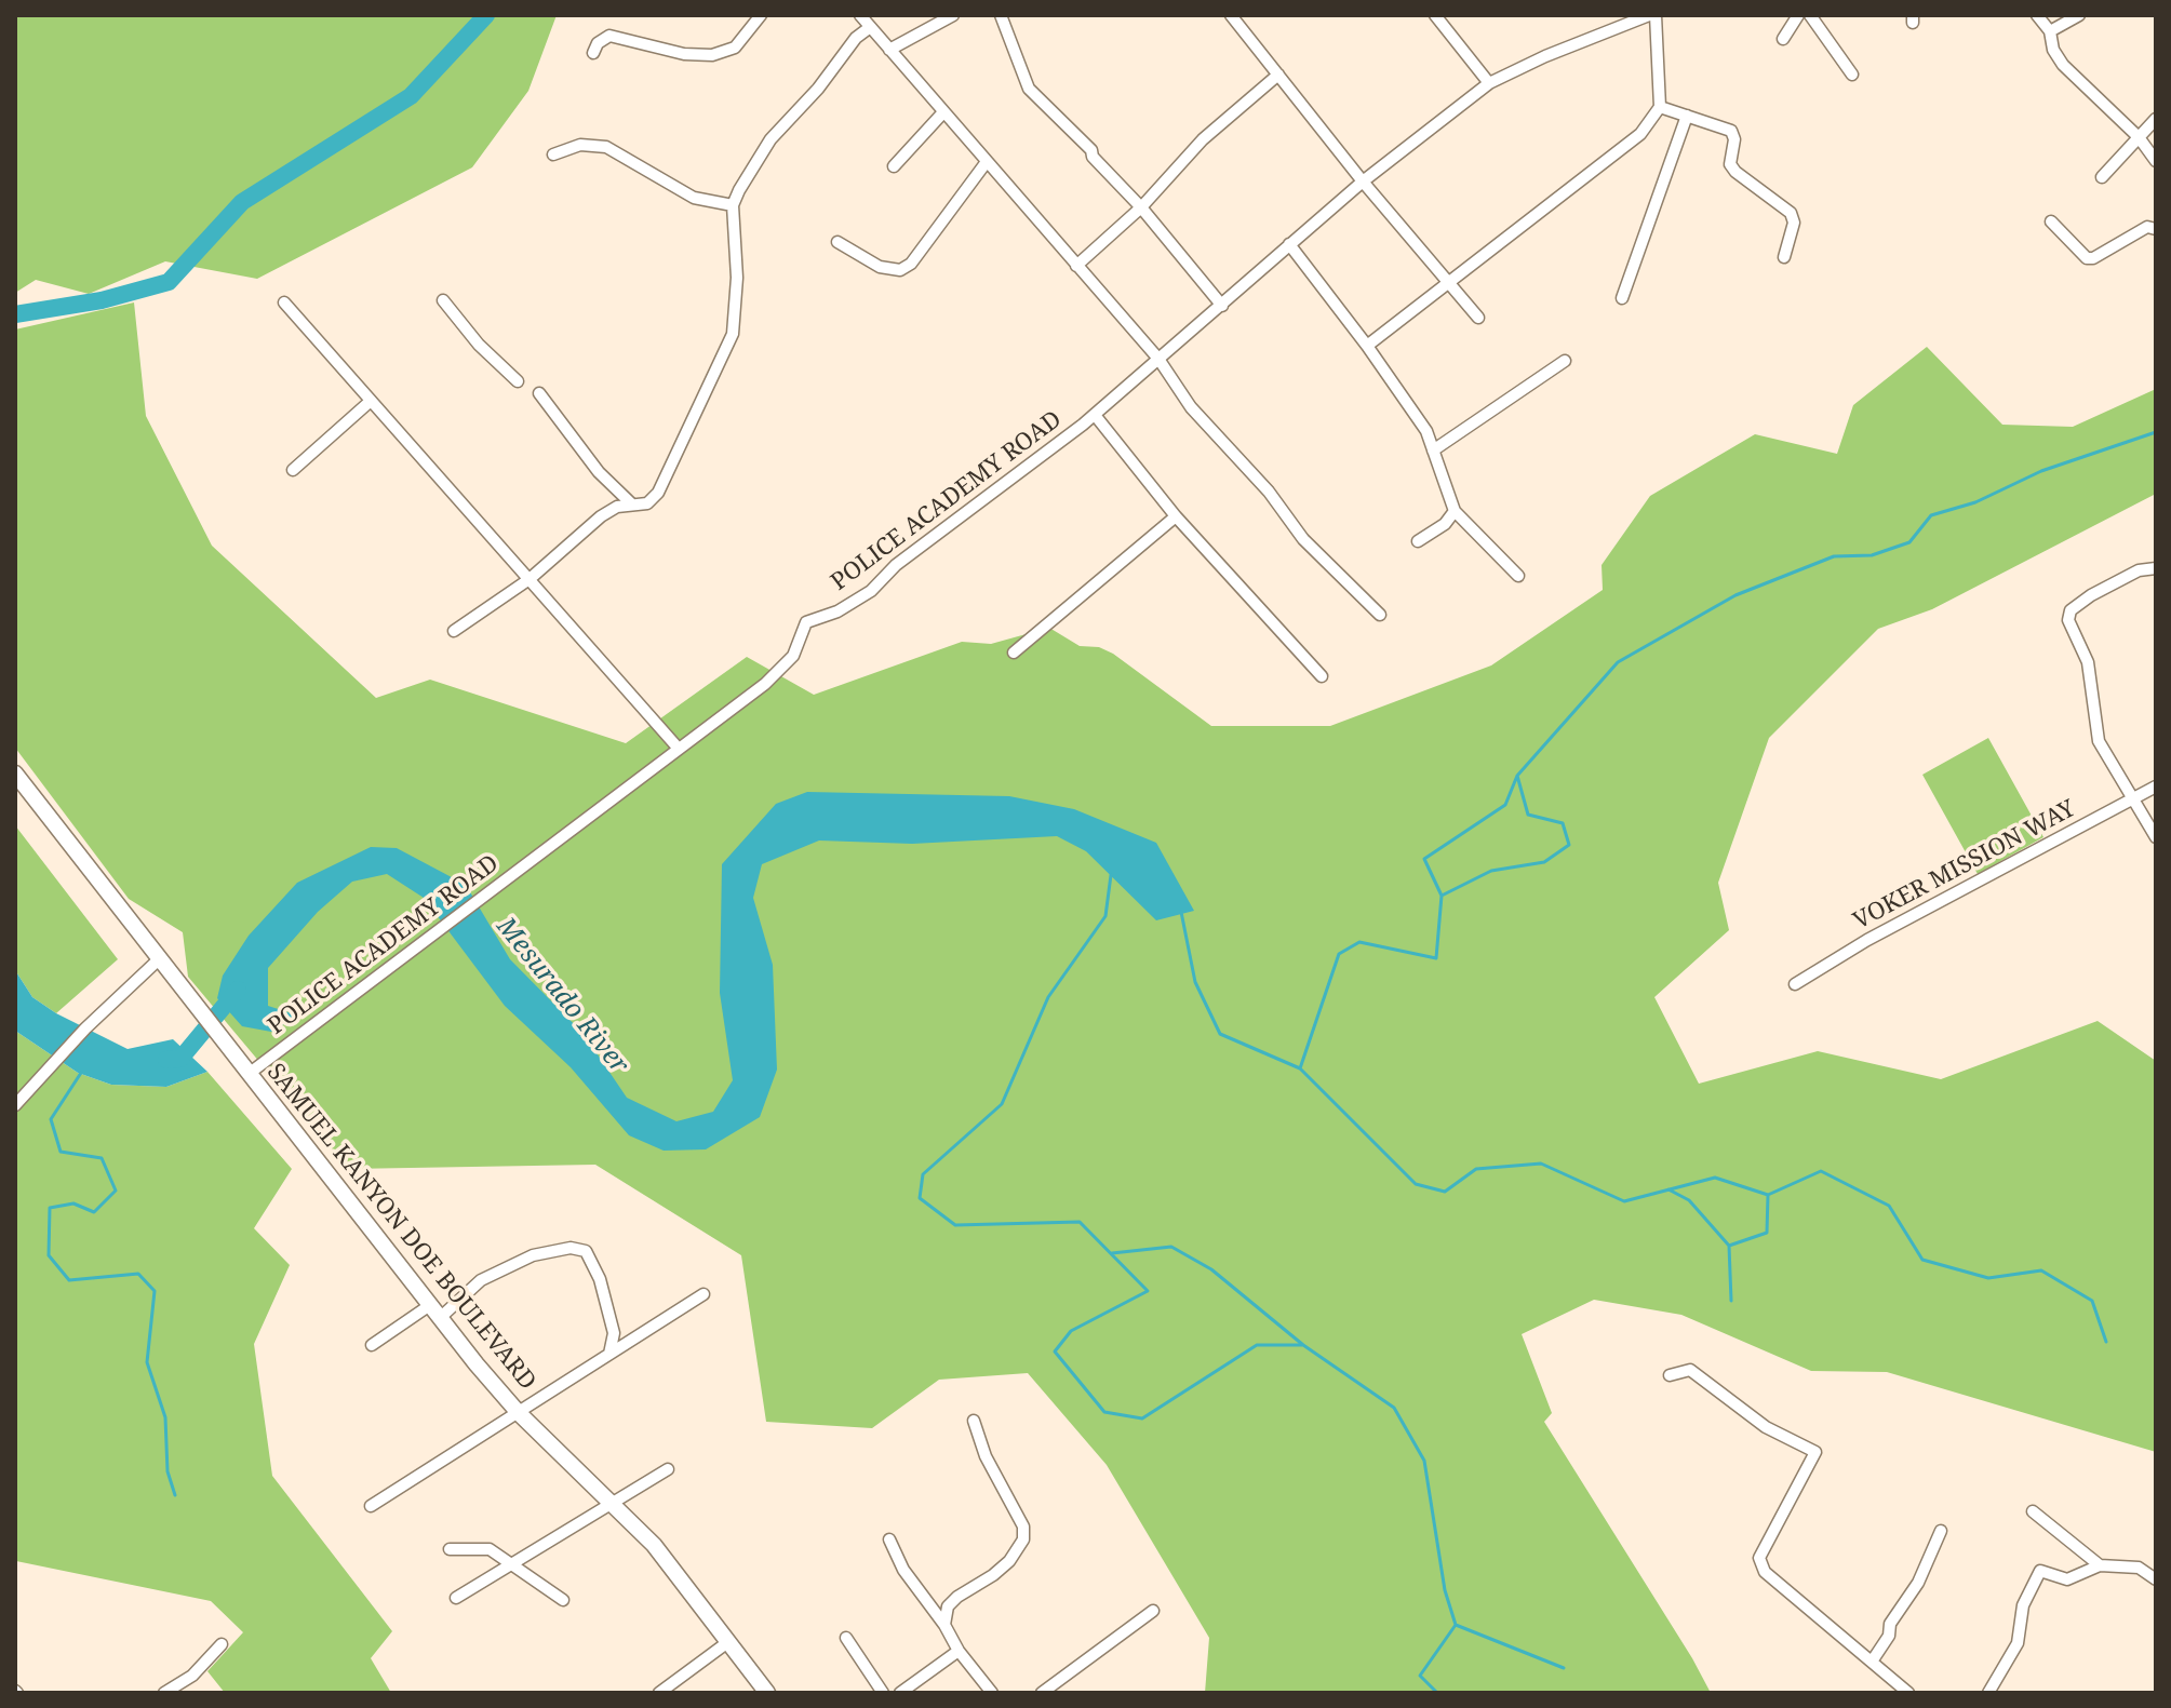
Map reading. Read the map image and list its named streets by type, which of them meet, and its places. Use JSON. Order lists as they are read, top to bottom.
{
  "streets": {
    "street": ["POLICE ACADEMY ROAD", "VOKER MISSION WAY", "SAMUEL KANYON DOE BOULEVARD"]
  },
  "crossings": [
    ["POLICE ACADEMY ROAD", "SAMUEL KANYON DOE BOULEVARD"]
  ],
  "water": ["Mesurado River"]
}
